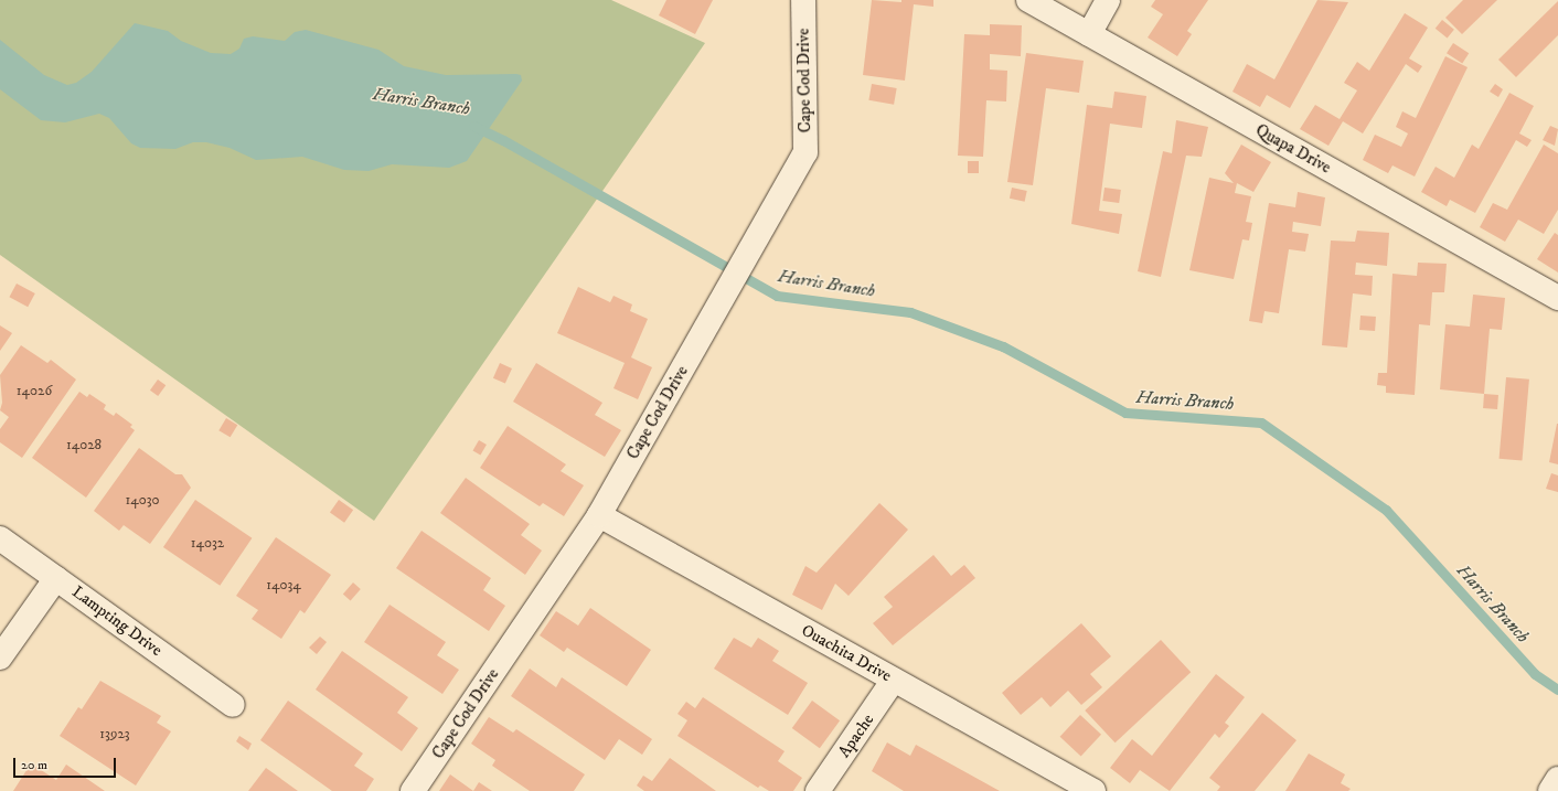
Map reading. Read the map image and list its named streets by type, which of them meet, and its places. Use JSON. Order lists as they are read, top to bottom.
{
  "streets": {
    "street": [
      "Cape Cod Drive",
      "Quapa Drive",
      "Lampting Drive",
      "Ouachita Drive",
      "Apache"
    ]
  },
  "crossings": [
    ["Cape Cod Drive", "Ouachita Drive"],
    ["Ouachita Drive", "Apache"]
  ],
  "water": ["Harris Branch"],
  "house_numbers": [
    "14026",
    "14028",
    "14030",
    "14032",
    "14034",
    "13923"
  ],
  "scale_bar": "20 m"
}
